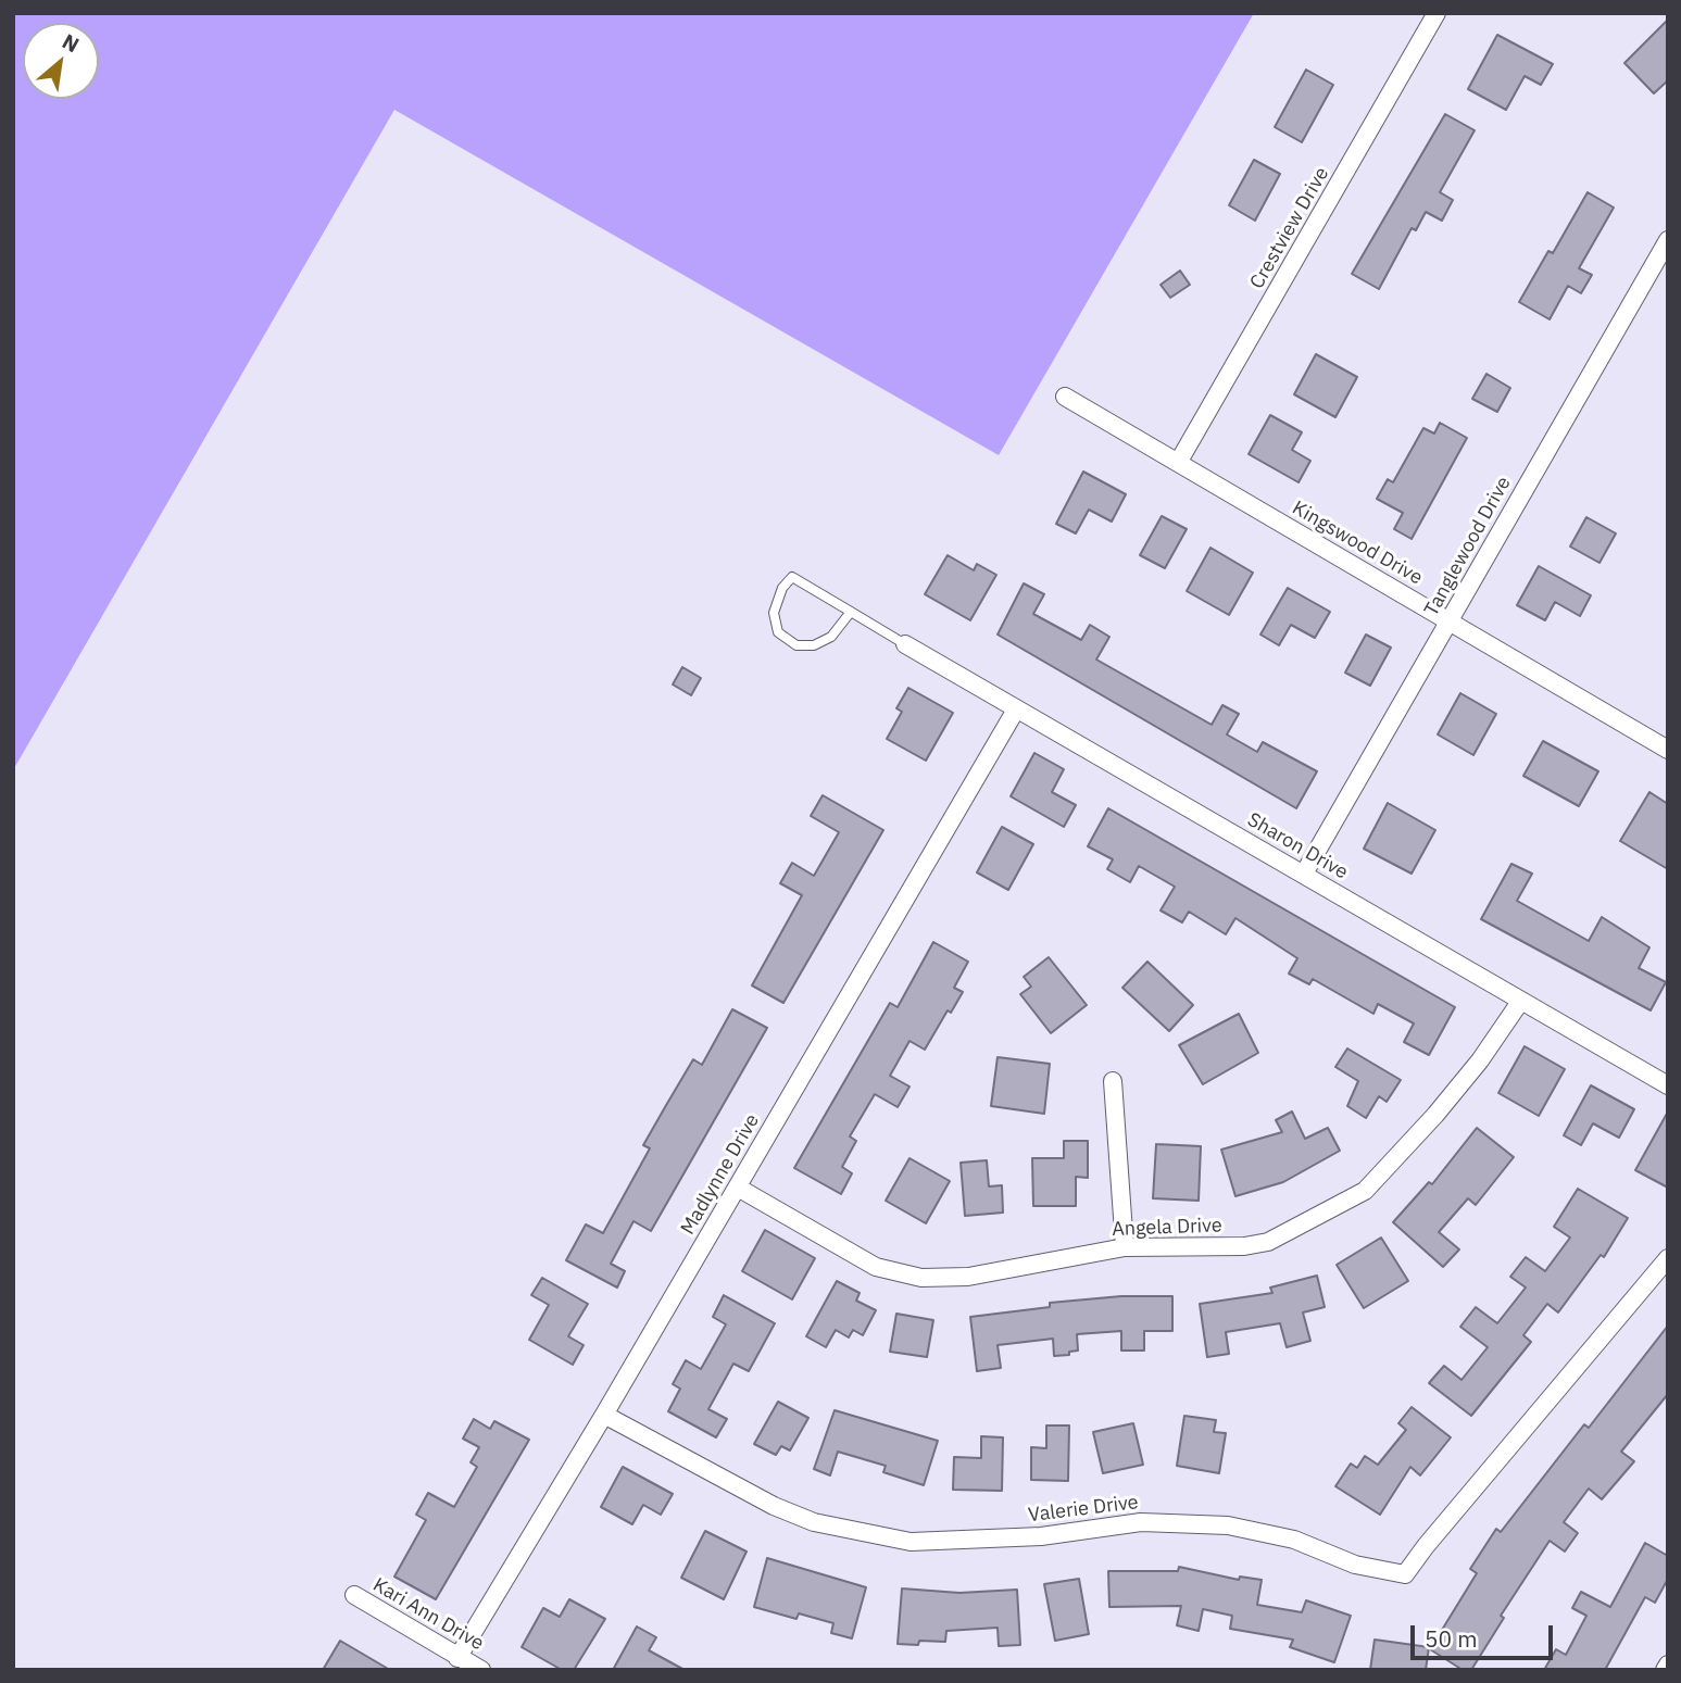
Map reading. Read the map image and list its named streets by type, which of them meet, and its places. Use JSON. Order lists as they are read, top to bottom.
{
  "streets": {
    "street": [
      "Crestview Drive",
      "Kingswood Drive",
      "Tanglewood Drive",
      "Sharon Drive",
      "Madlynne Drive",
      "Angela Drive",
      "Valerie Drive",
      "Kari Ann Drive"
    ]
  },
  "crossings": [
    ["Crestview Drive", "Kingswood Drive"],
    ["Kingswood Drive", "Tanglewood Drive"],
    ["Tanglewood Drive", "Sharon Drive"],
    ["Sharon Drive", "Madlynne Drive"],
    ["Sharon Drive", "Angela Drive"],
    ["Madlynne Drive", "Angela Drive"],
    ["Madlynne Drive", "Valerie Drive"],
    ["Madlynne Drive", "Kari Ann Drive"]
  ],
  "scale_bar": "50 m",
  "north": "top right"
}
